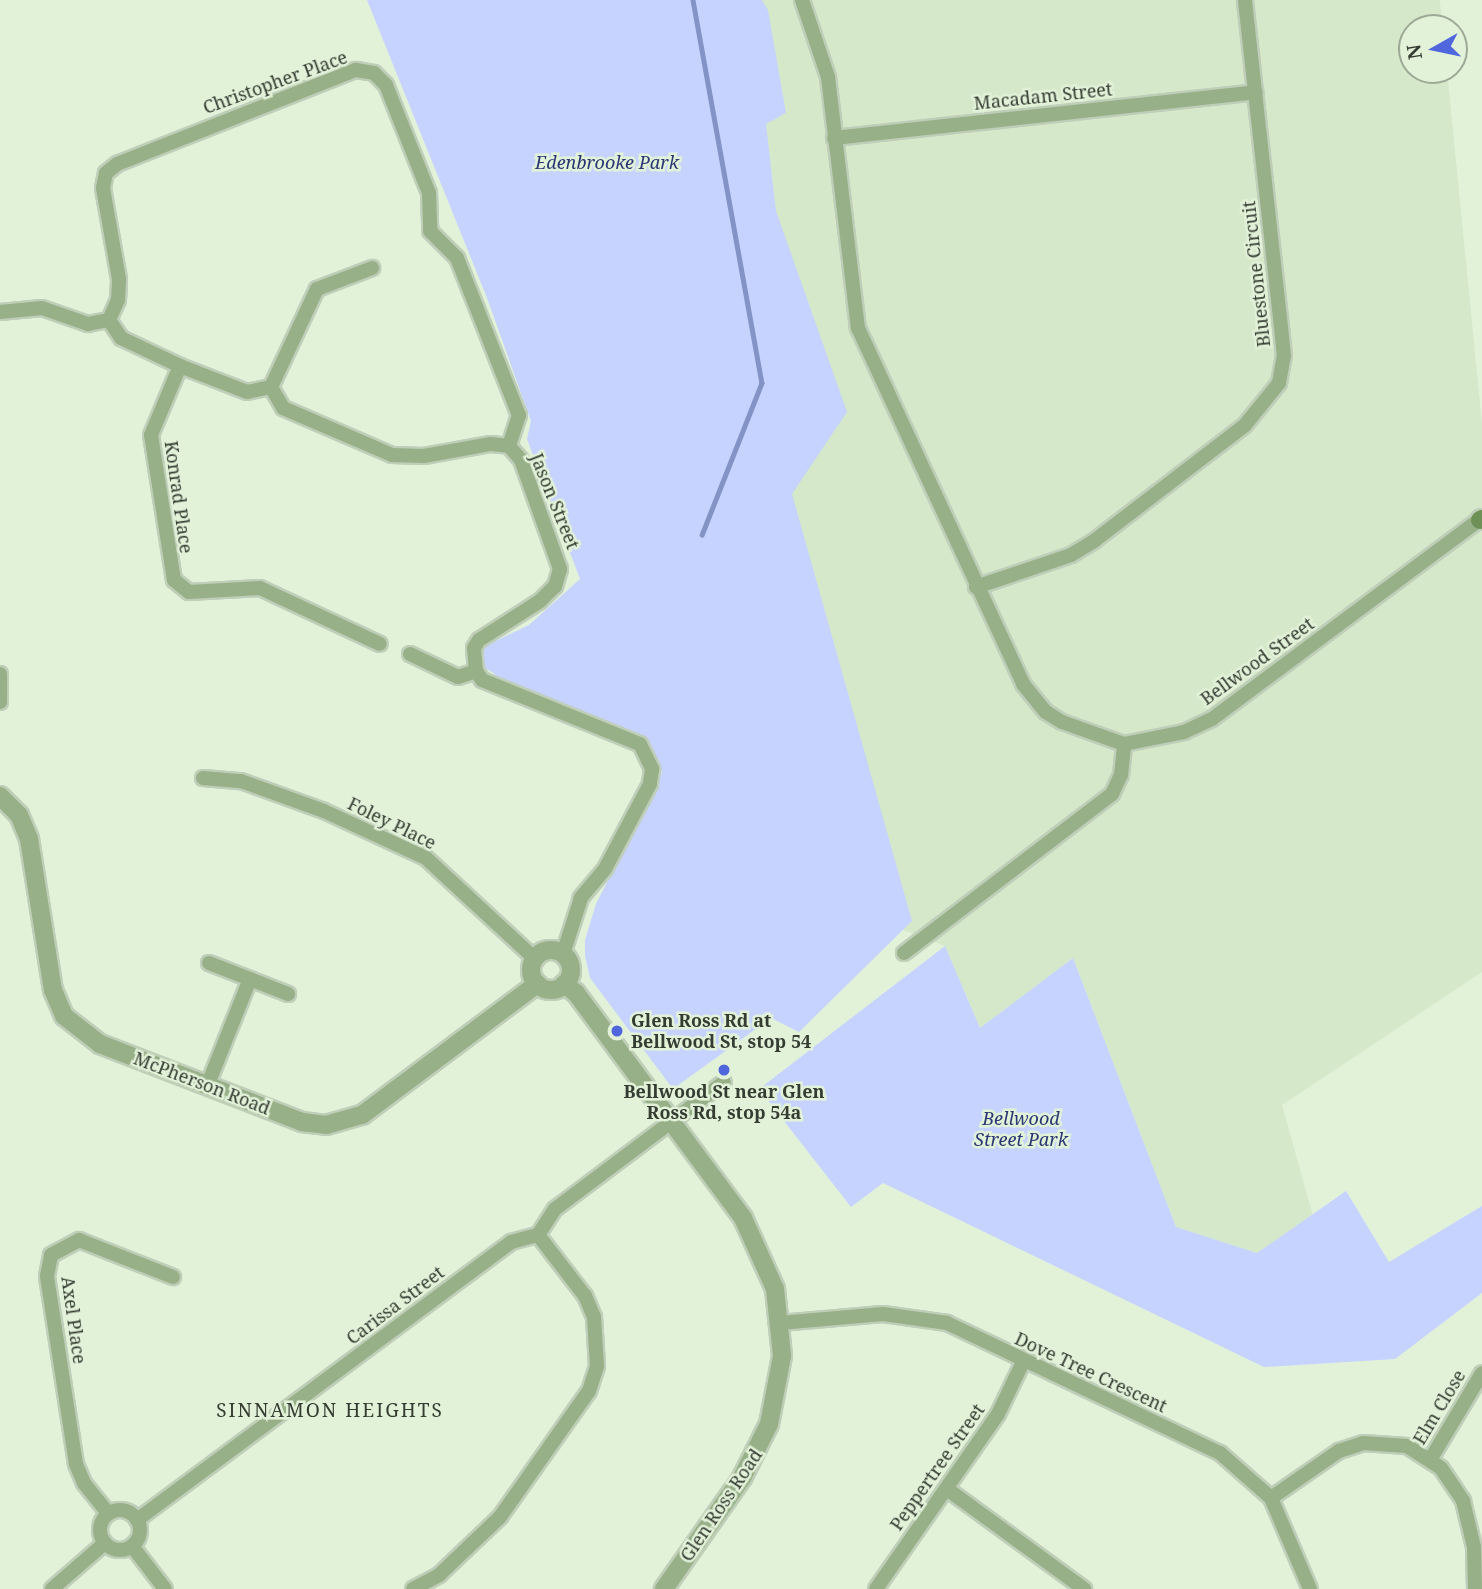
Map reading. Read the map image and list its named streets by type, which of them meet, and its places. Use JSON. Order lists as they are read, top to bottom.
{
  "streets": {
    "street": [
      "Christopher Place",
      "Macadam Street",
      "Bluestone Circuit",
      "Konrad Place",
      "Jason Street",
      "Bellwood Street",
      "Foley Place",
      "McPherson Road",
      "Carissa Street",
      "Axel Place",
      "Dove Tree Crescent",
      "Elm Close",
      "Peppertree Street",
      "Glen Ross Road"
    ]
  },
  "crossings": [
    ["Christopher Place", "Jason Street"],
    ["Macadam Street", "Bluestone Circuit"],
    ["Foley Place", "McPherson Road"],
    ["Foley Place", "Glen Ross Road"],
    ["McPherson Road", "Glen Ross Road"],
    ["Carissa Street", "Axel Place"],
    ["Dove Tree Crescent", "Peppertree Street"],
    ["Dove Tree Crescent", "Glen Ross Road"]
  ],
  "districts": ["SINNAMON HEIGHTS"],
  "parks": ["Edenbrooke Park", "Bellwood Street Park"],
  "places": ["Glen Ross Rd at Bellwood St, stop 54", "Bellwood St near Glen Ross Rd, stop 54a"],
  "north": "left"
}
